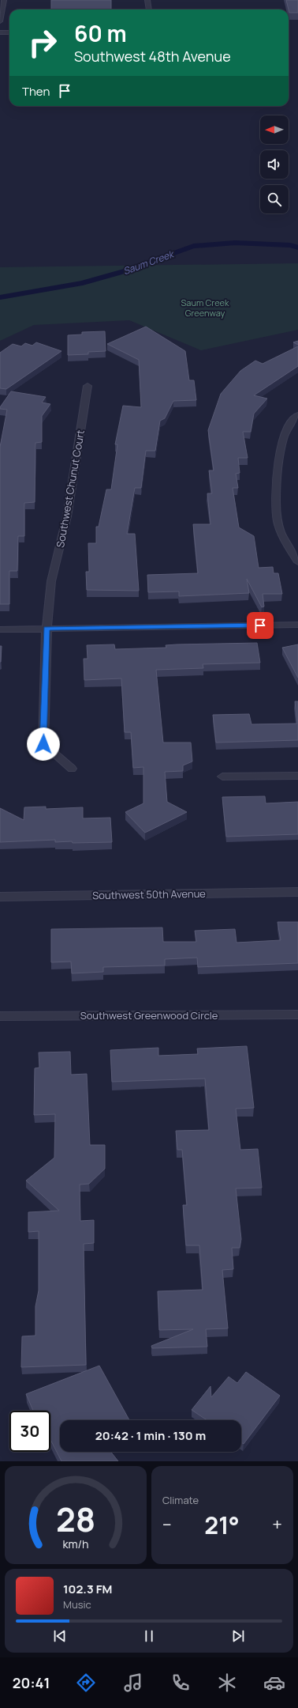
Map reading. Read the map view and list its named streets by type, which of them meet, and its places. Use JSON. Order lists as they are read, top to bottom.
{
  "streets": {
    "street": ["Southwest Chunut Court", "Southwest 50th Avenue", "Southwest Greenwood Circle"]
  },
  "water": ["Saum Creek"],
  "parks": ["Saum Creek Greenway"],
  "north": "left",
  "page": {
    "turn": ["60 m", "Southwest 48th Avenue"],
    "then": "Then",
    "limit": "30",
    "trip": "20:42 · 1 min · 130 m",
    "tile": "Climate",
    "heat": ["−", "21°", "+"],
    "song": ["102.3 FM", "Music"],
    "tabs": "20:41",
    "gauge": ["28", "km/h"]
  }
}
